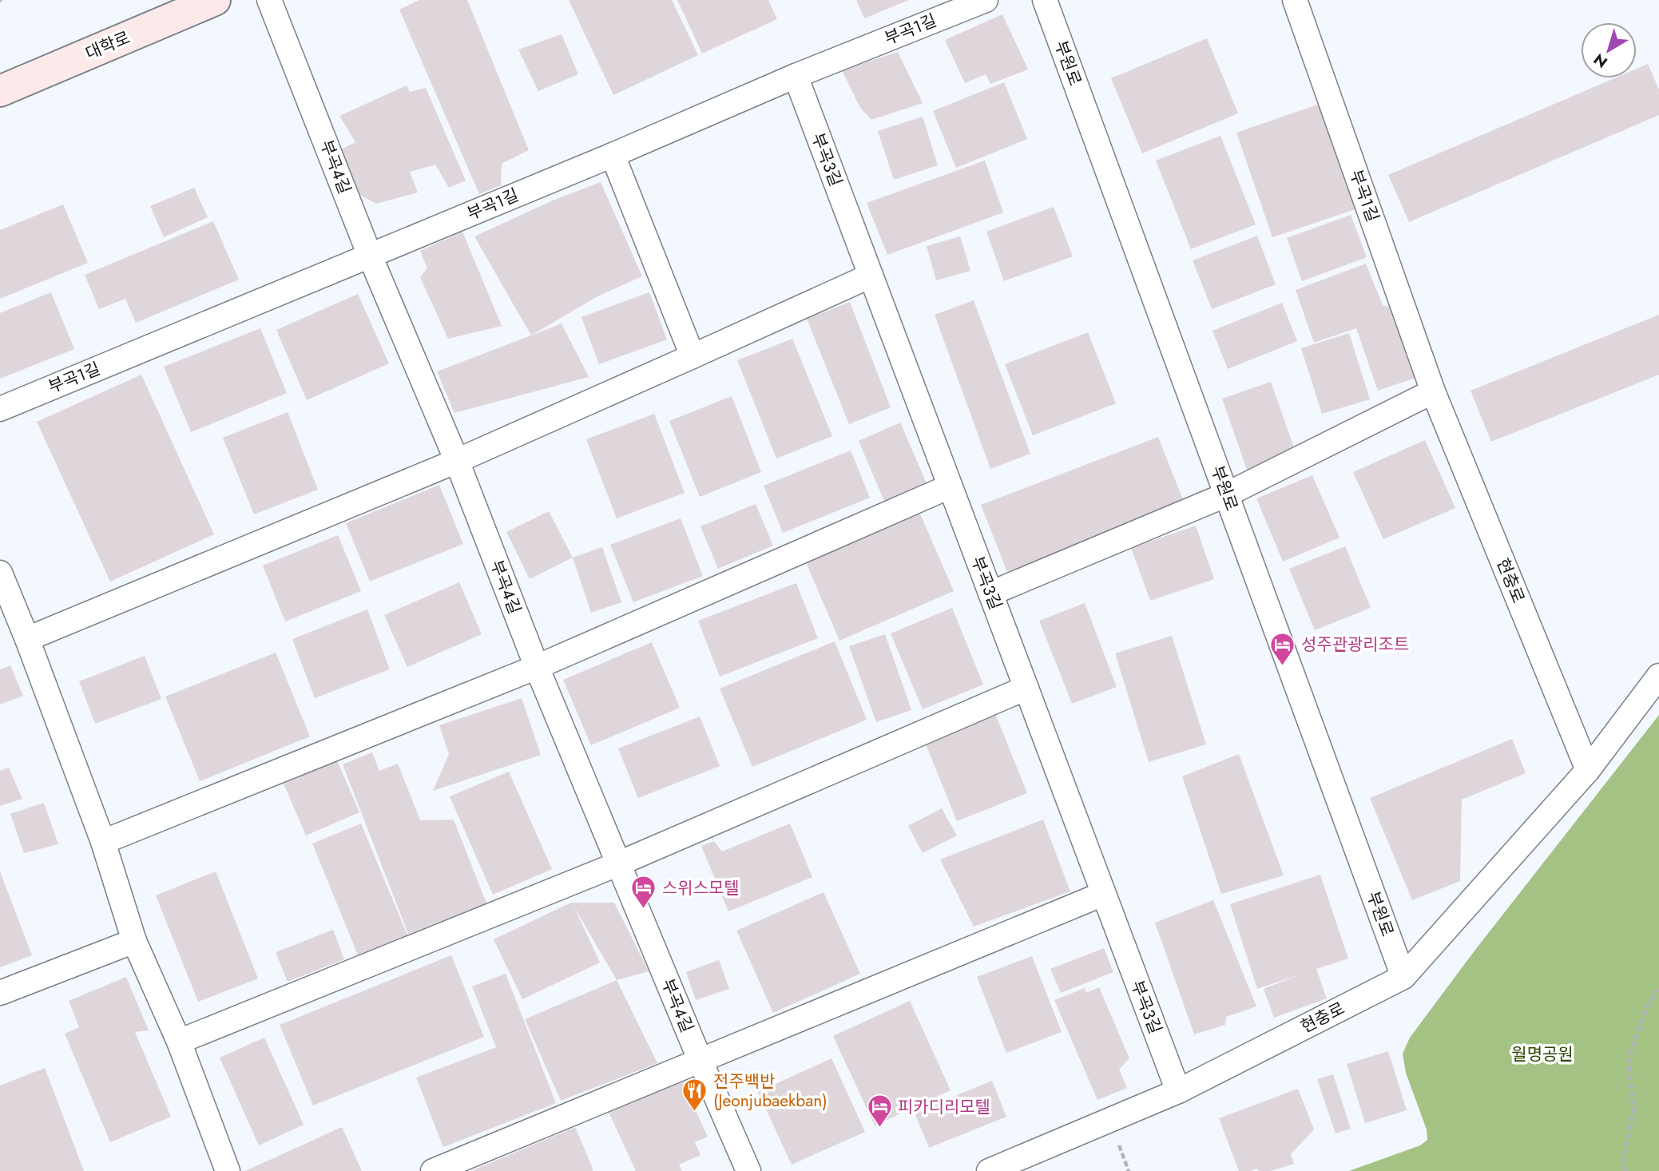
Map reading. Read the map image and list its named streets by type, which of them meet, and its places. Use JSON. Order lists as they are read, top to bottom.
{
  "streets": {
    "street": [
      "부곡1길",
      "대학로",
      "부원로",
      "부곡3길",
      "부곡4길",
      "현충로"
    ]
  },
  "crossings": [
    ["부곡1길", "부곡3길"],
    ["부곡1길", "부곡4길"],
    ["부곡1길", "현충로"],
    ["부원로", "현충로"],
    ["부곡3길", "현충로"]
  ],
  "parks": ["월명공원"],
  "places": {
    "hotel": ["성주관광리조트", "스위스모텔", "피카디리모텔"],
    "restaurant": ["전주백반 (Jeonjubaekban)"]
  },
  "north": "bottom left"
}
